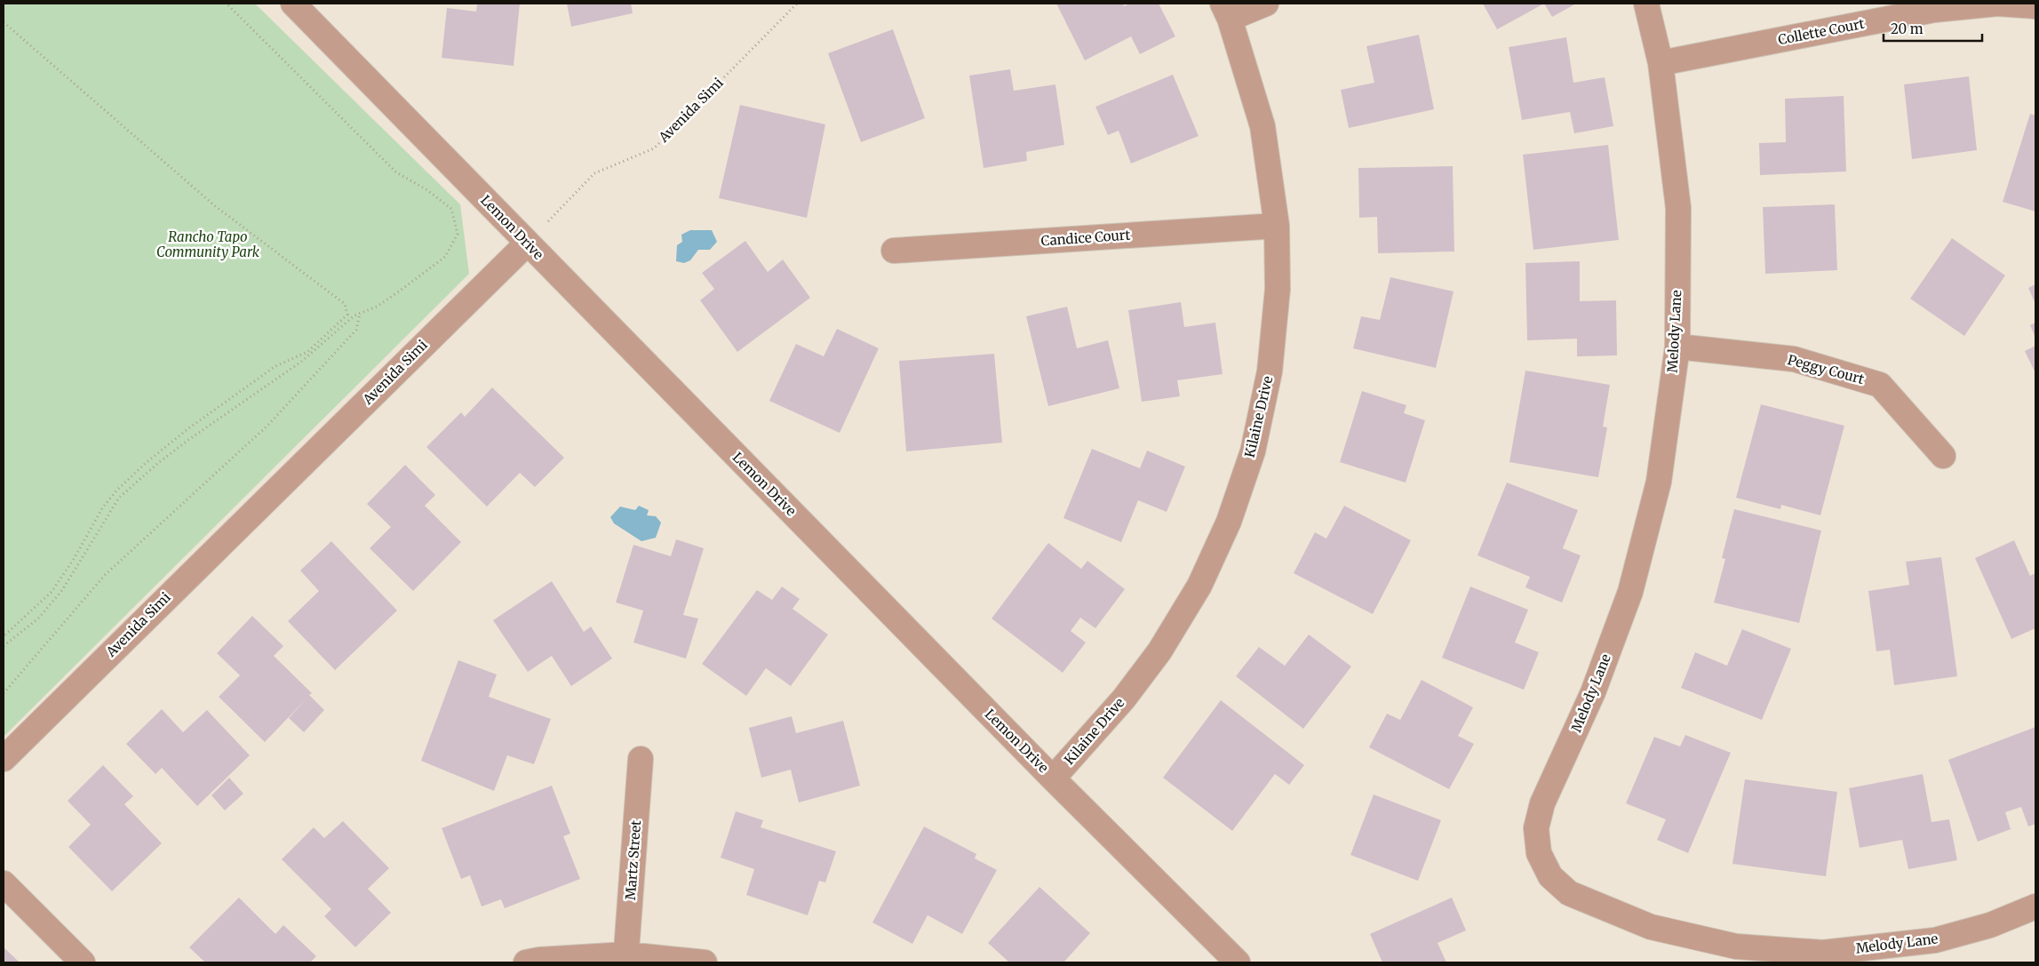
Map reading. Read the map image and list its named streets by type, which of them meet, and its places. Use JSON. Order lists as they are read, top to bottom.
{
  "streets": {
    "street": [
      "Collette Court",
      "Avenida Simi",
      "Lemon Drive",
      "Candice Court",
      "Melody Lane",
      "Peggy Court",
      "Kilaine Drive",
      "Martz Street"
    ]
  },
  "crossings": [
    ["Collette Court", "Melody Lane"],
    ["Avenida Simi", "Lemon Drive"],
    ["Lemon Drive", "Kilaine Drive"],
    ["Candice Court", "Kilaine Drive"],
    ["Melody Lane", "Peggy Court"]
  ],
  "parks": ["Rancho Tapo Community Park"],
  "scale_bar": "20 m"
}
